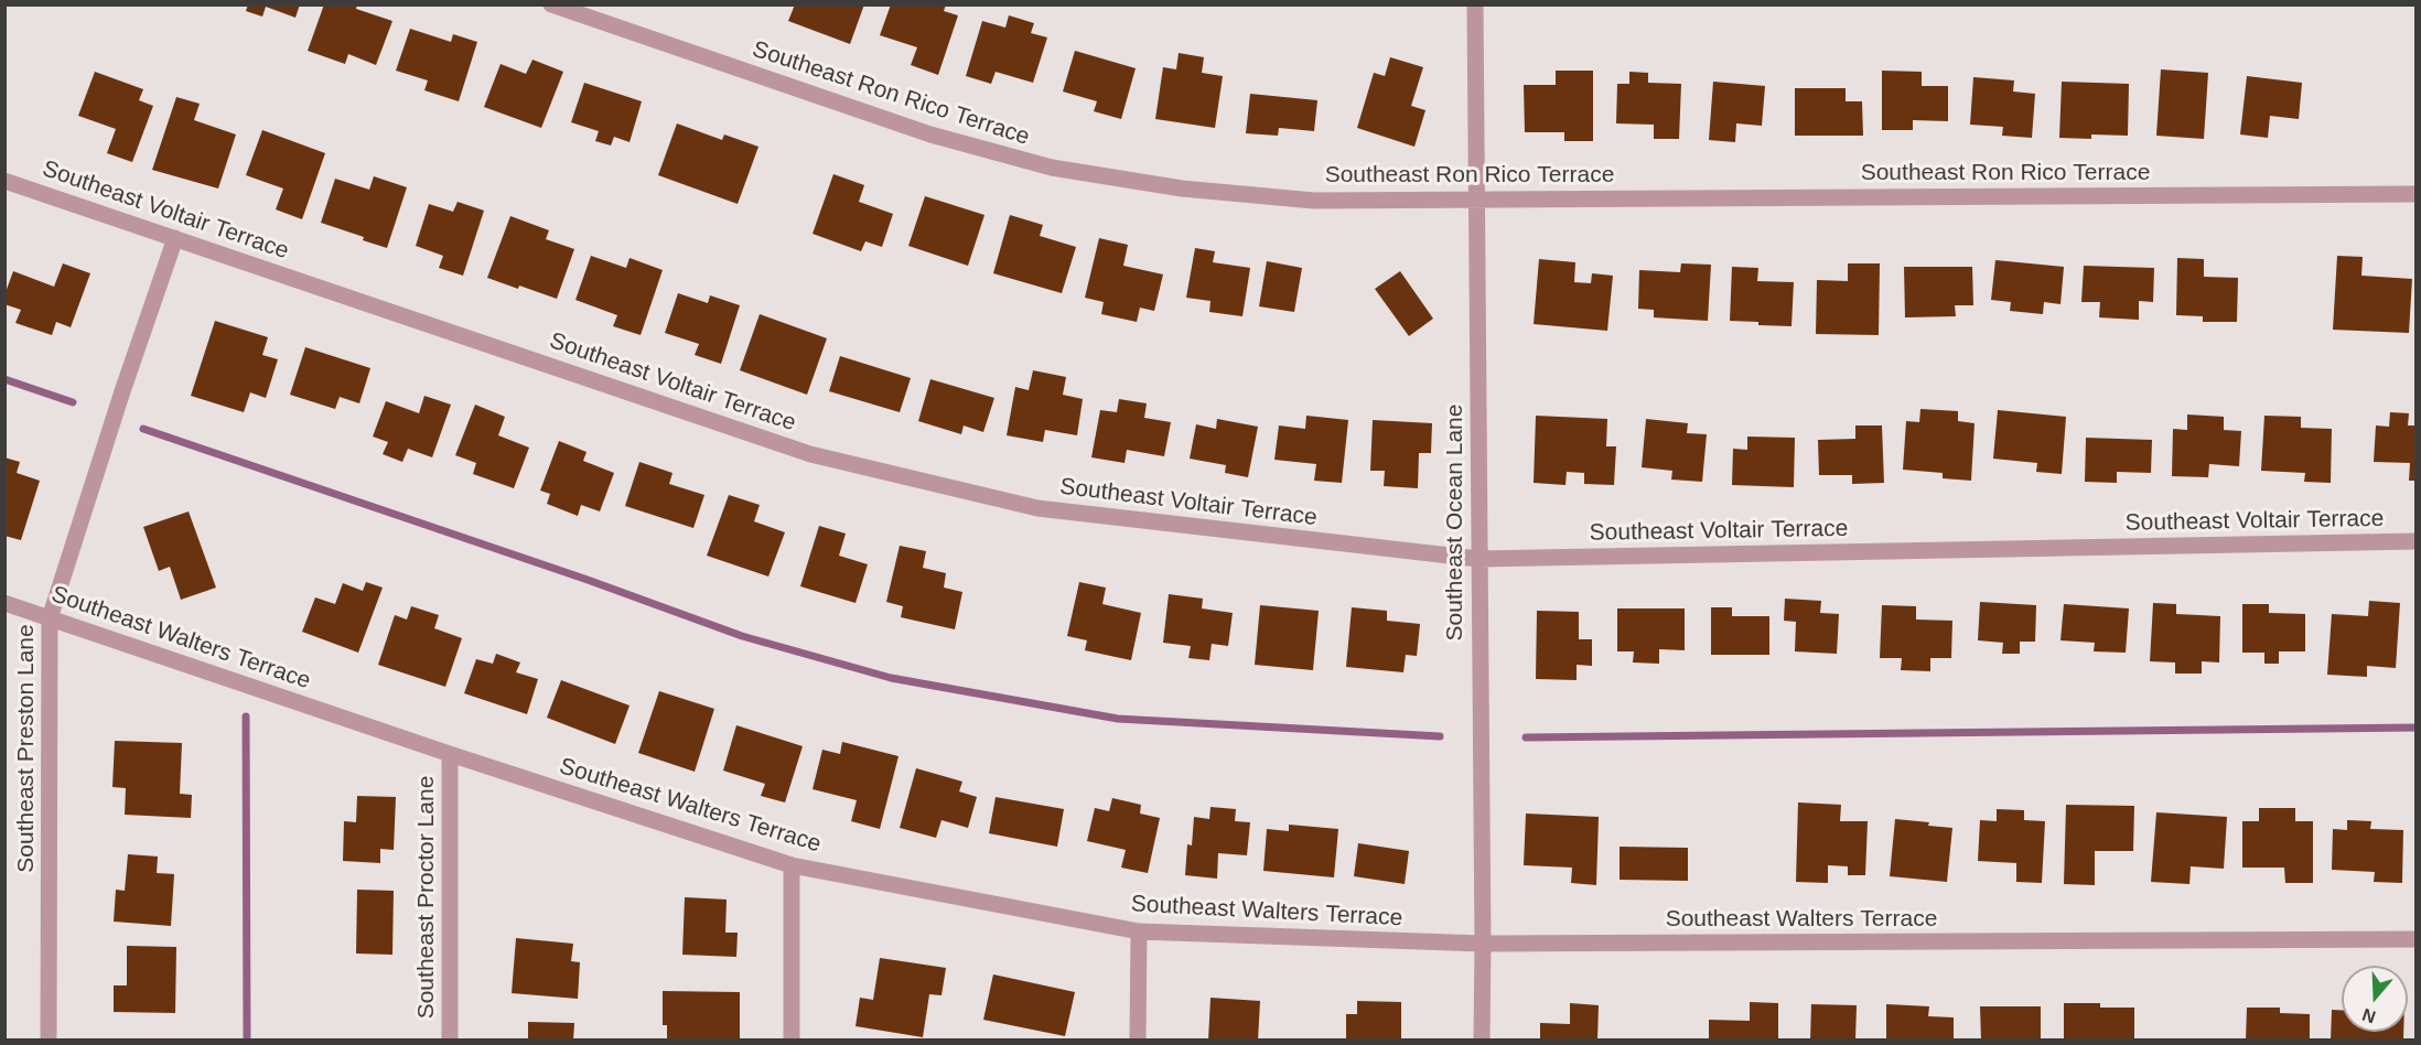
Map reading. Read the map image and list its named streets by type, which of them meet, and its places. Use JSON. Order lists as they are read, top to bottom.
{
  "streets": {
    "street": [
      "Southeast Ron Rico Terrace",
      "Southeast Voltair Terrace",
      "Southeast Ocean Lane",
      "Southeast Walters Terrace",
      "Southeast Preston Lane",
      "Southeast Proctor Lane"
    ]
  },
  "crossings": [
    ["Southeast Ron Rico Terrace", "Southeast Ocean Lane"],
    ["Southeast Voltair Terrace", "Southeast Ocean Lane"],
    ["Southeast Voltair Terrace", "Southeast Preston Lane"],
    ["Southeast Ocean Lane", "Southeast Walters Terrace"],
    ["Southeast Walters Terrace", "Southeast Preston Lane"],
    ["Southeast Walters Terrace", "Southeast Proctor Lane"]
  ],
  "north": "bottom"
}
